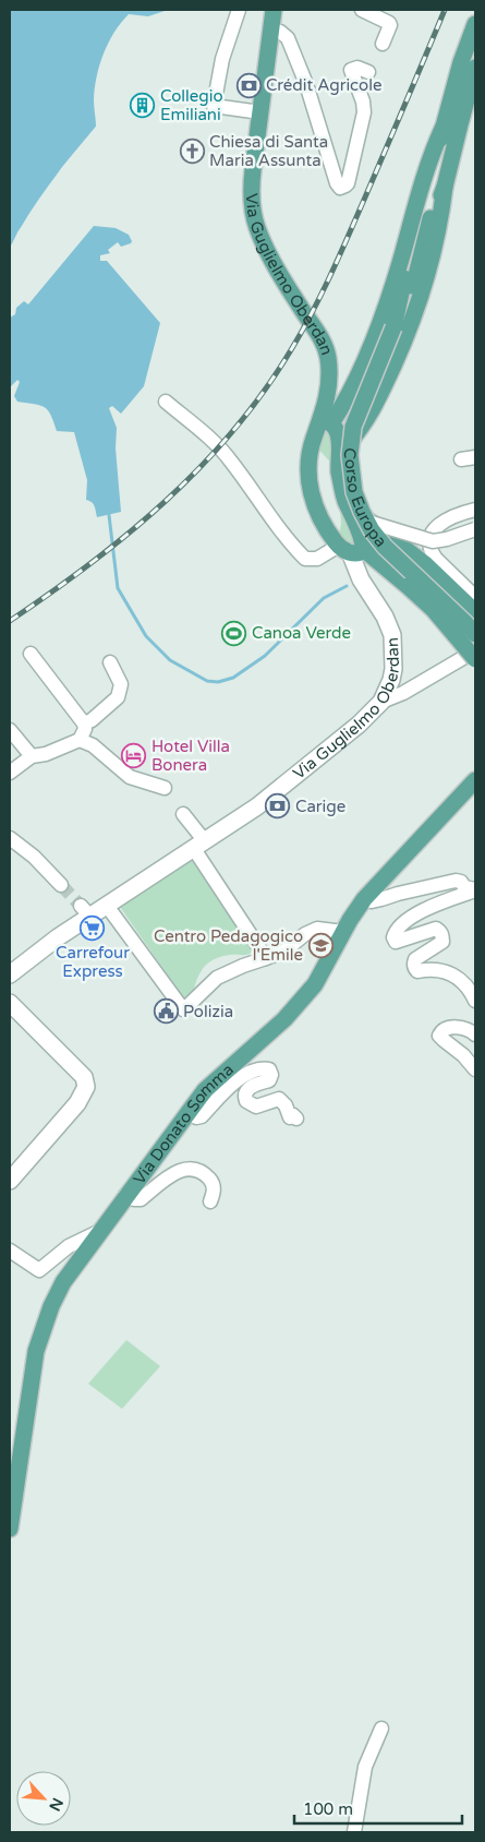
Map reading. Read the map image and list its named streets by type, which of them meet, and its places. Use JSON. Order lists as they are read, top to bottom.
{
  "streets": {
    "main road": ["Via Guglielmo Oberdan", "Corso Europa", "Via Donato Somma"]
  },
  "places": {
    "bank": ["Crédit Agricole", "Carige"],
    "building": ["Collegio Emiliani"],
    "church": ["Chiesa di Santa Maria Assunta"],
    "sports": ["Canoa Verde"],
    "hotel": ["Hotel Villa Bonera"],
    "supermarket": ["Carrefour Express"],
    "school or university": ["Centro Pedagogico l'Emile"],
    "public building": ["Polizia"]
  },
  "scale_bar": "100 m",
  "north": "bottom right"
}
